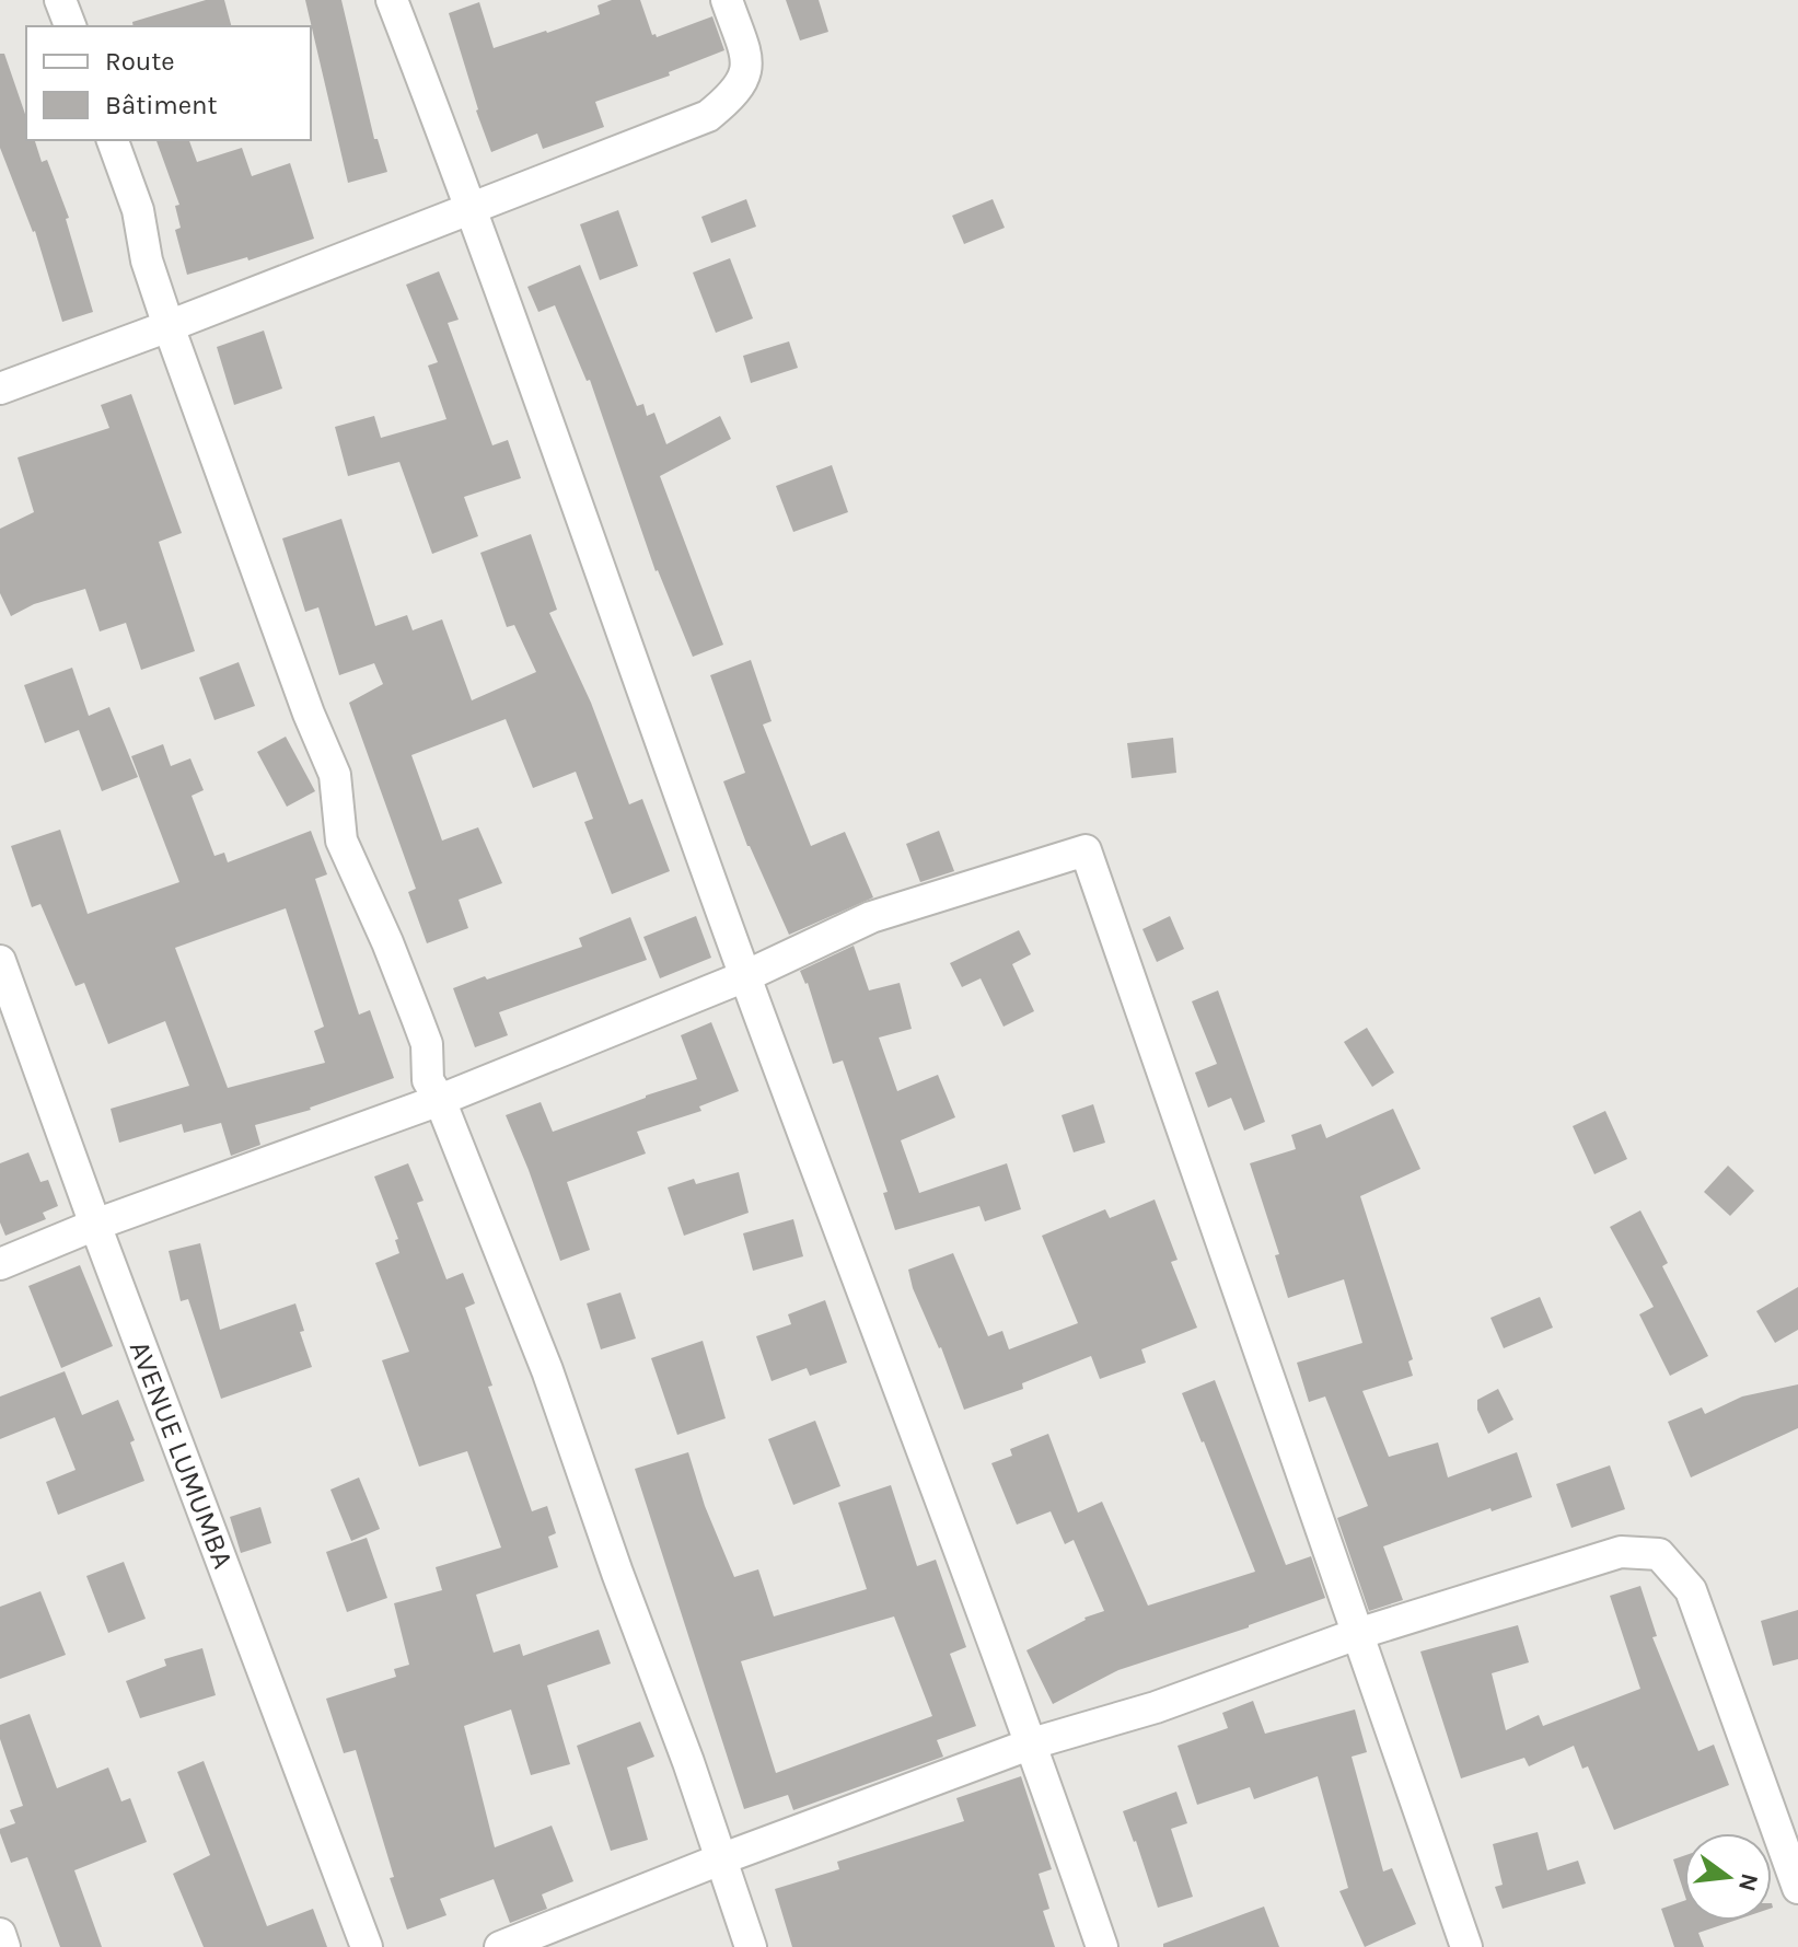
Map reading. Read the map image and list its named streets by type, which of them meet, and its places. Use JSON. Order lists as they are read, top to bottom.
{
  "streets": {
    "street": ["AVENUE LUMUMBA"]
  },
  "legend": ["Route", "Bâtiment"],
  "north": "right"
}
